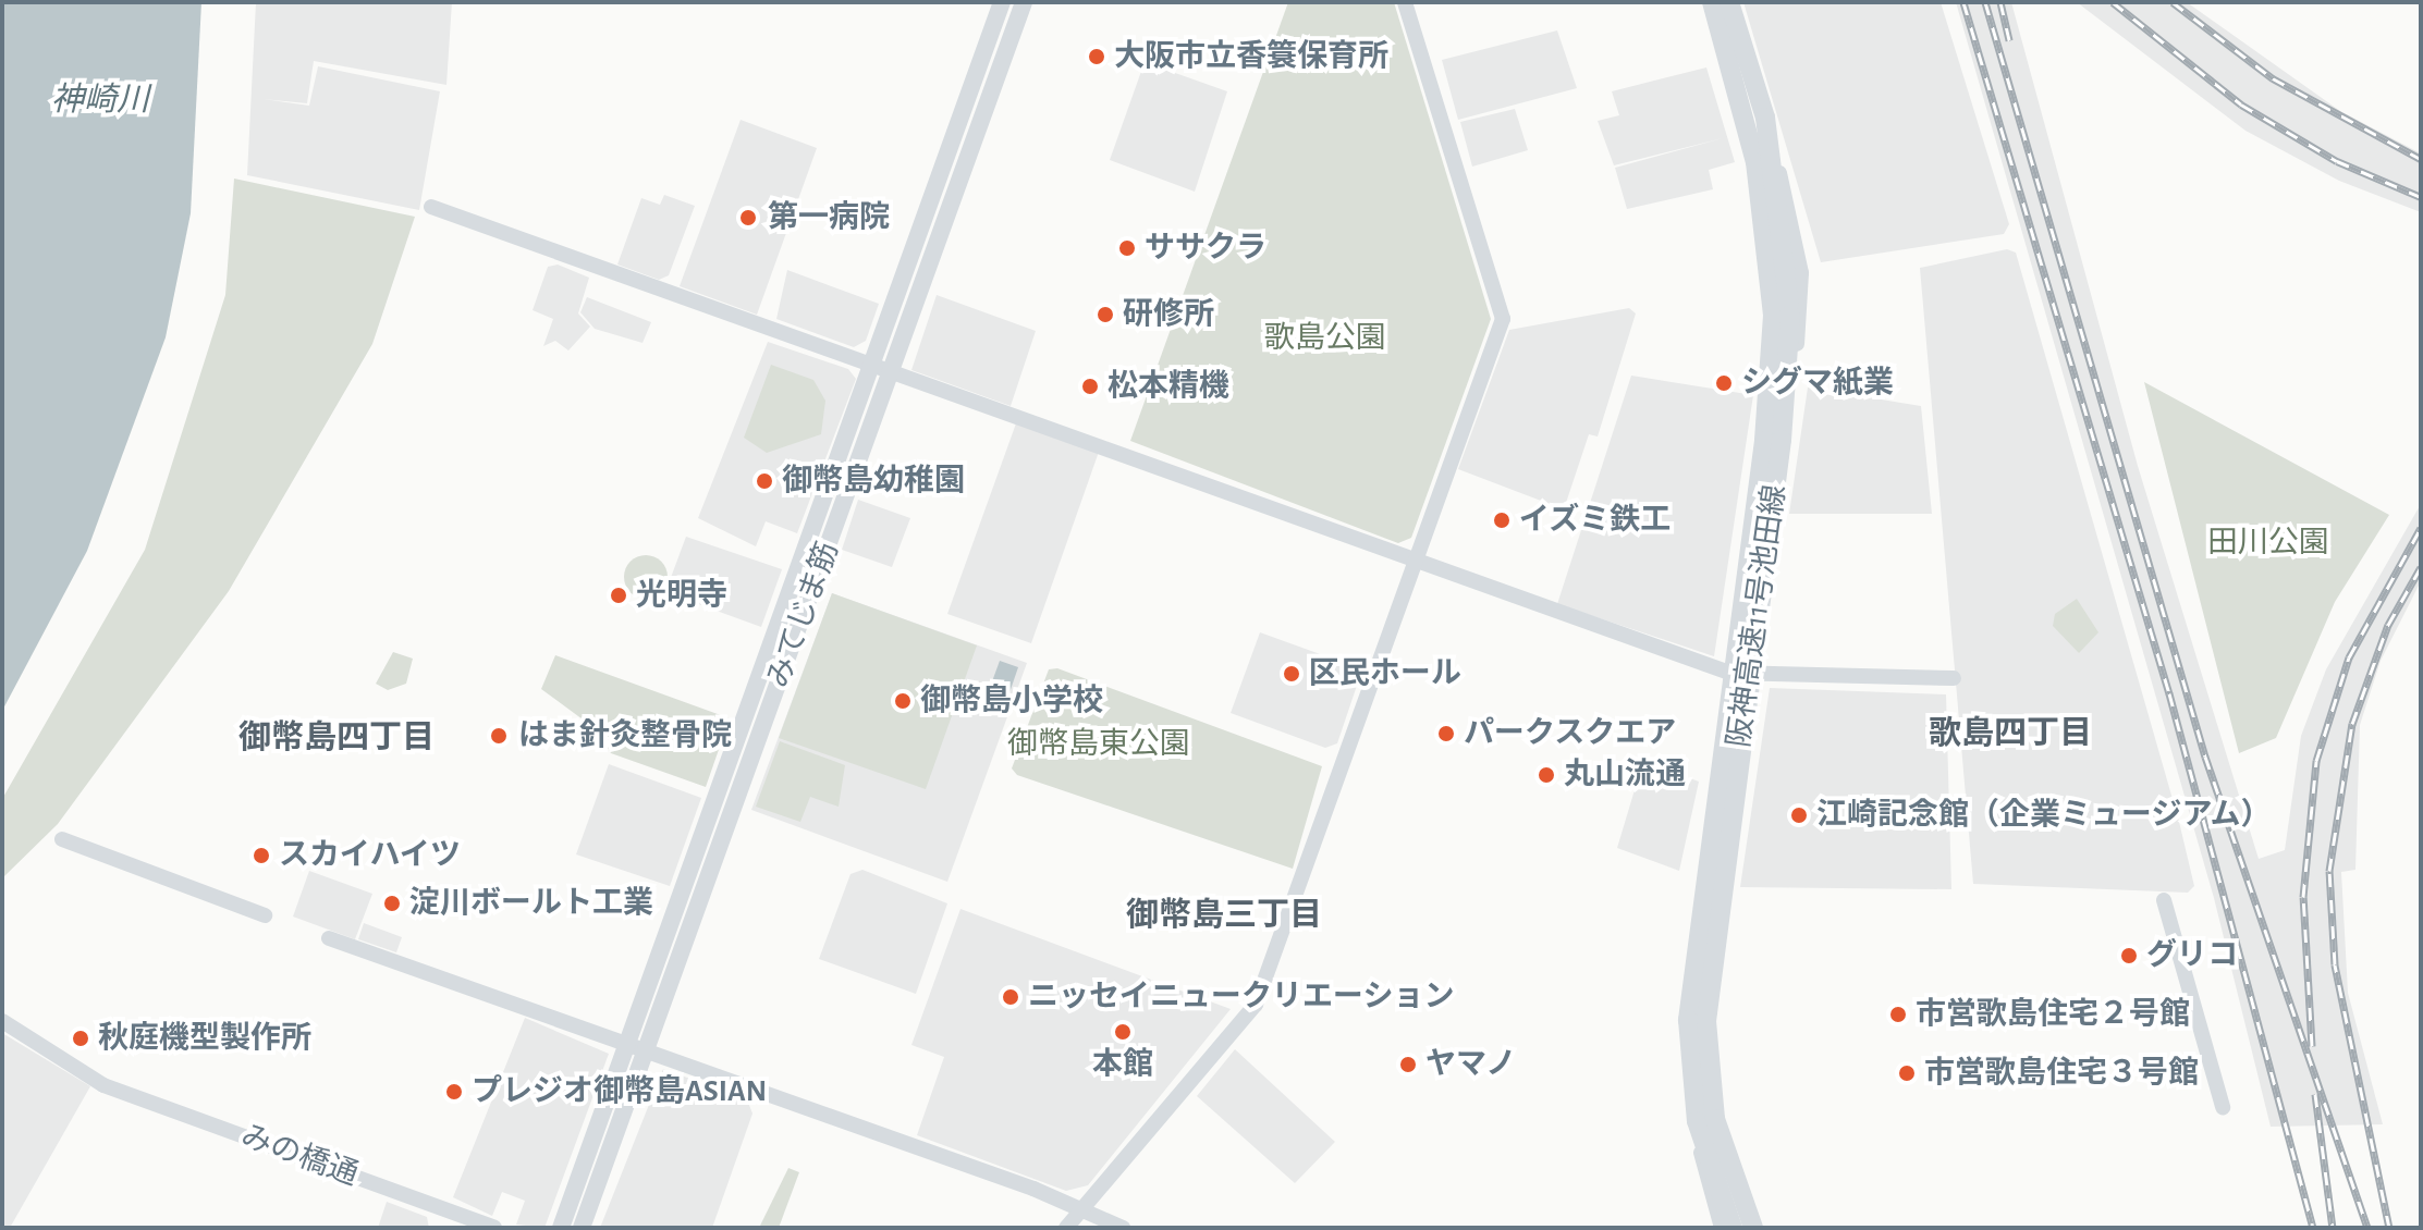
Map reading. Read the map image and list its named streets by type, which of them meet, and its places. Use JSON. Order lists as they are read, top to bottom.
{
  "streets": {
    "highway": ["阪神高速11号池田線"],
    "main road": ["みてじま筋"],
    "street": ["みの橋通"]
  },
  "districts": ["歌島四丁目", "御幣島四丁目", "御幣島三丁目"],
  "water": ["神崎川"],
  "parks": ["歌島公園", "田川公園", "御幣島東公園"],
  "places": [
    "大阪市立香簑保育所",
    "第一病院",
    "ササクラ",
    "研修所",
    "シグマ紙業",
    "松本精機",
    "御幣島幼稚園",
    "イズミ鉄工",
    "光明寺",
    "区民ホール",
    "御幣島小学校",
    "パークスクエア",
    "はま針灸整骨院",
    "丸山流通",
    "江崎記念館（企業ミュージアム）",
    "スカイハイツ",
    "淀川ボールト工業",
    "グリコ",
    "ニッセイニュークリエーション",
    "市営歌島住宅２号館",
    "本館",
    "秋庭機型製作所",
    "ヤマノ",
    "市営歌島住宅３号館",
    "プレジオ御幣島ASIAN"
  ]
}
